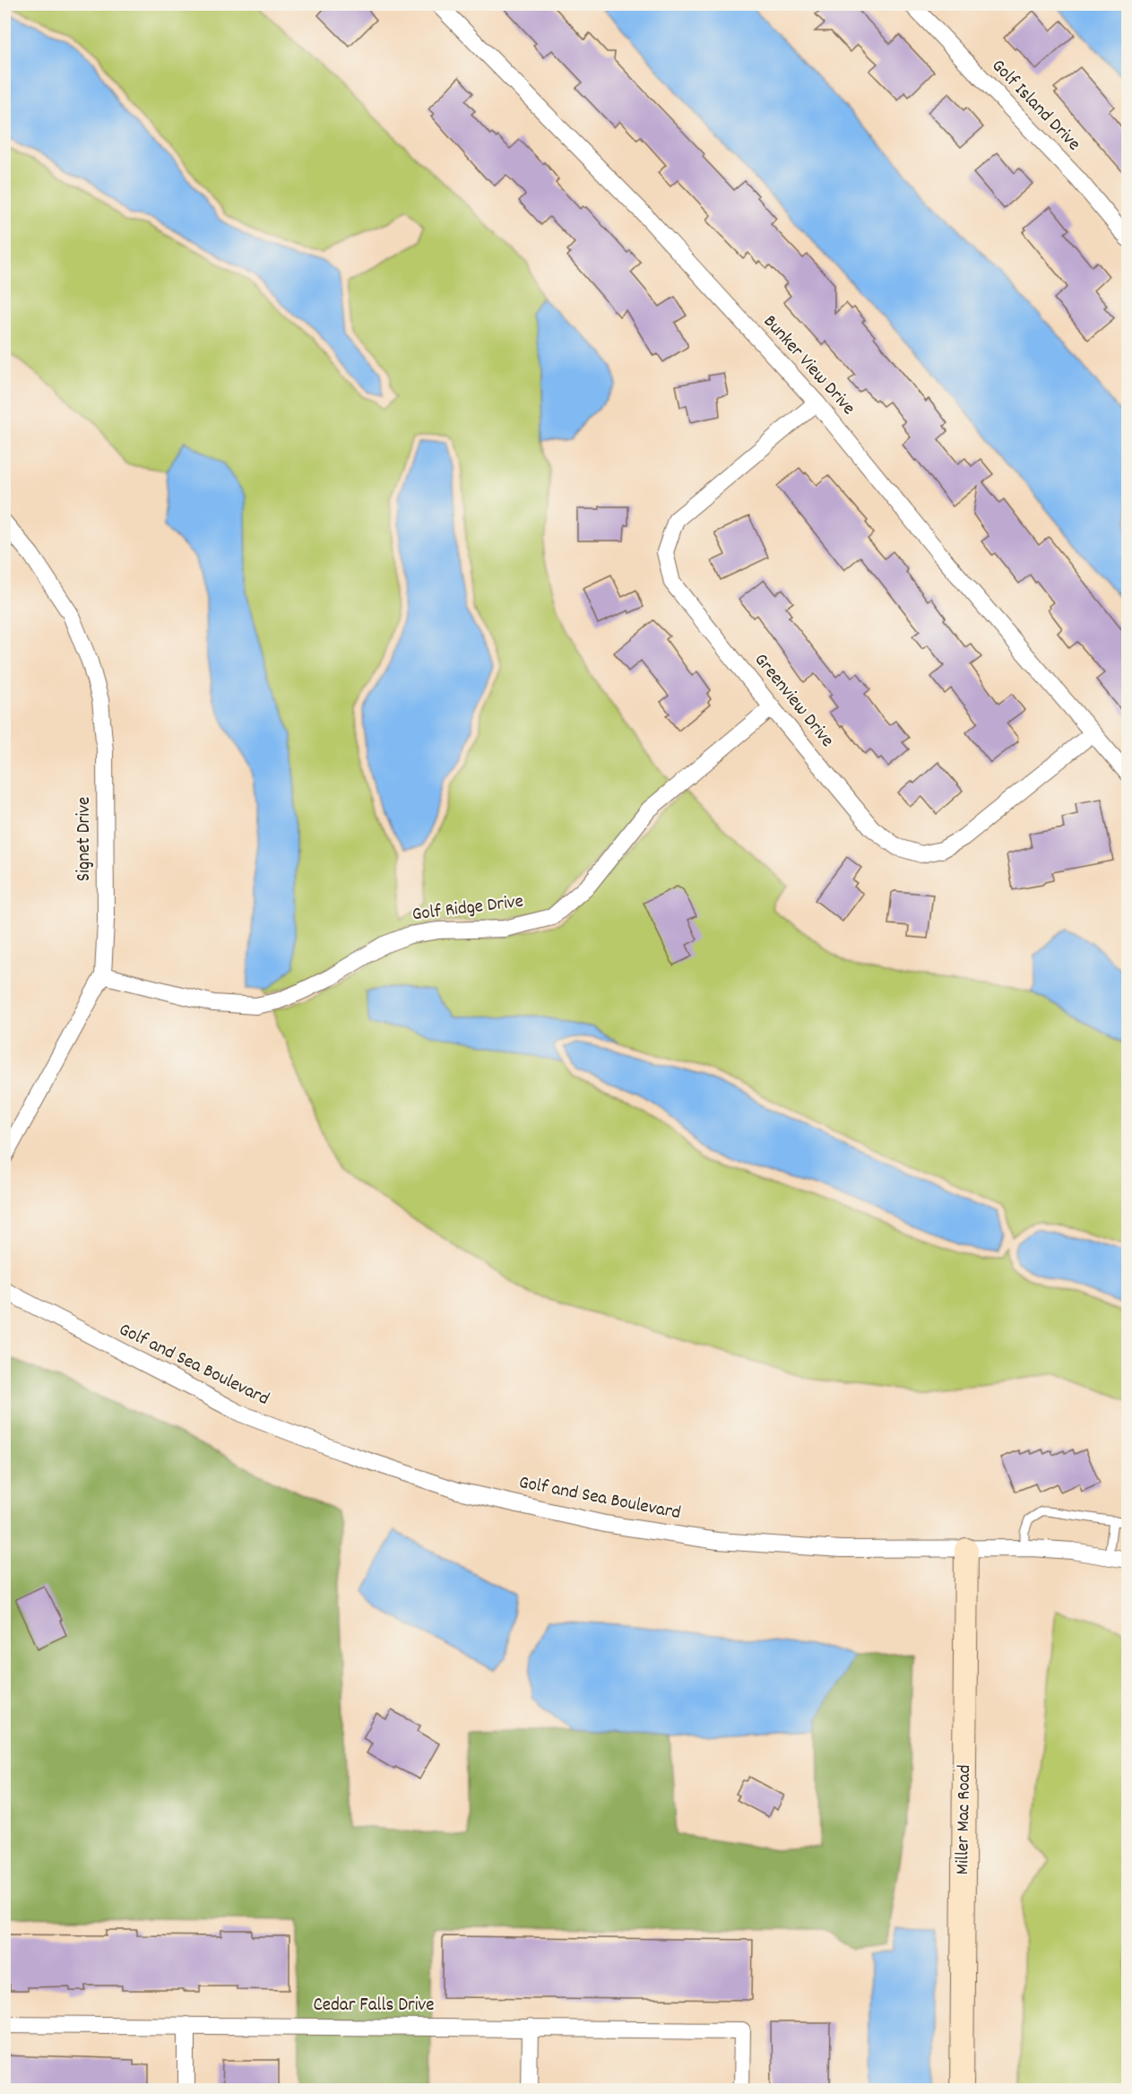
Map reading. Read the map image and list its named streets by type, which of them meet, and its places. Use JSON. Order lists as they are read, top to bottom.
{
  "streets": {
    "street": [
      "Golf Island Drive",
      "Bunker View Drive",
      "Greenview Drive",
      "Signet Drive",
      "Golf Ridge Drive",
      "Golf and Sea Boulevard",
      "Miller Mac Road",
      "Cedar Falls Drive"
    ]
  },
  "crossings": [
    ["Bunker View Drive", "Greenview Drive"],
    ["Greenview Drive", "Golf Ridge Drive"],
    ["Signet Drive", "Golf Ridge Drive"],
    ["Golf and Sea Boulevard", "Miller Mac Road"]
  ]
}
